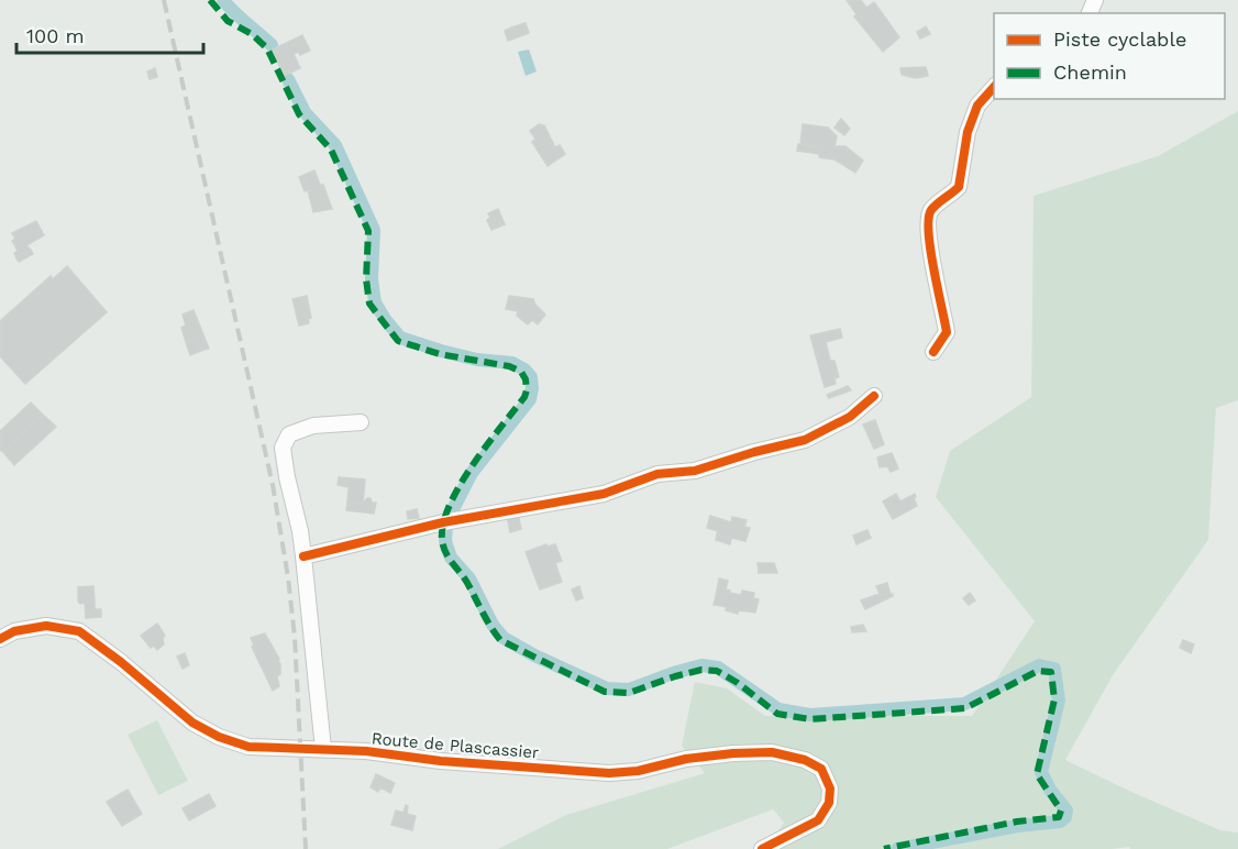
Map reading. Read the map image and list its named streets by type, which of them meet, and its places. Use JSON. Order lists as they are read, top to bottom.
{
  "streets": {
    "street": ["Route de Plascassier"]
  },
  "legend": ["Piste cyclable", "Chemin"],
  "scale_bar": "100 m"
}
